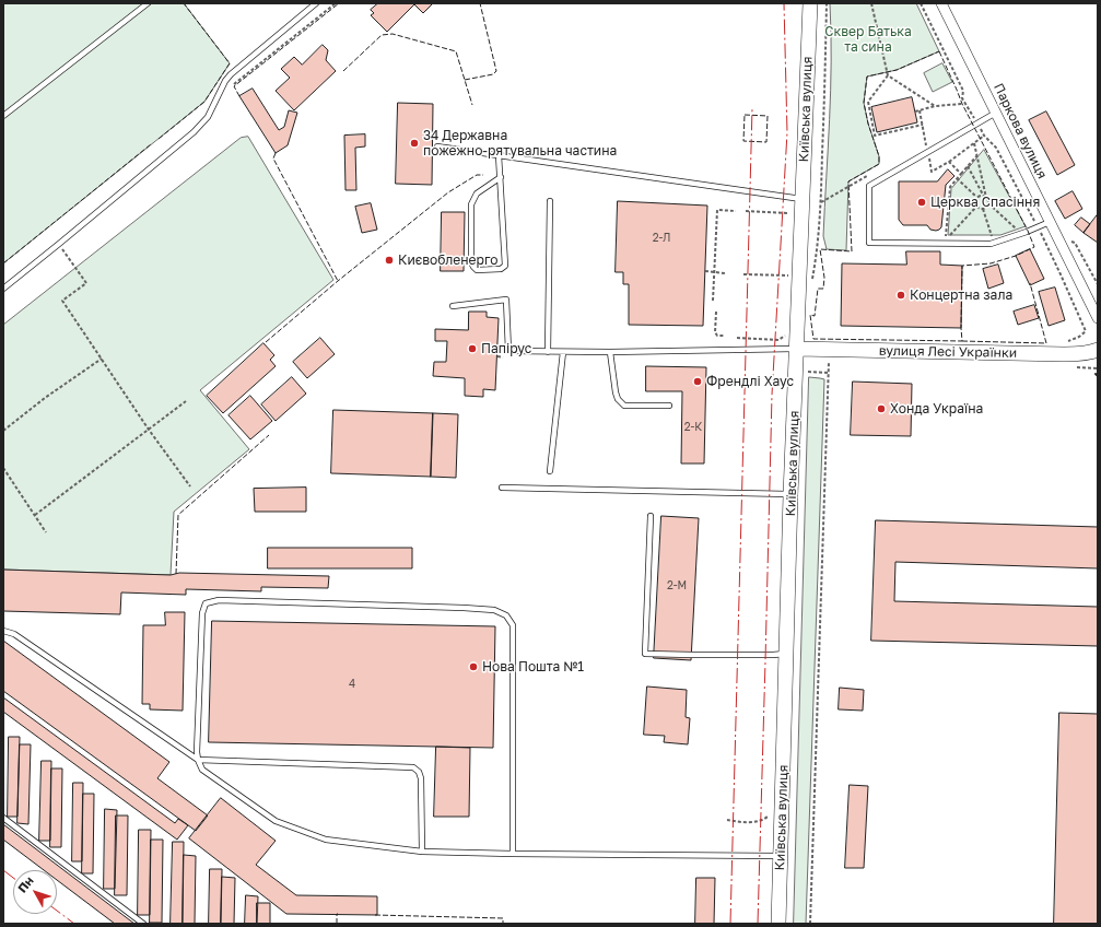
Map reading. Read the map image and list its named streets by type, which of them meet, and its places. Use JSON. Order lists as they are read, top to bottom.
{
  "streets": {
    "main road": ["Київська вулиця", "вулиця Лесі Українки"],
    "street": ["Паркова вулиця"]
  },
  "crossings": [
    ["Київська вулиця", "вулиця Лесі Українки"]
  ],
  "parks": ["Сквер Батька та сина"],
  "places": [
    "34 Державна пожежно-рятувальна частина",
    "Церква Спасіння",
    "Києвобленерго",
    "Концертна зала",
    "Папірус",
    "Френдлі Хаус",
    "Хонда Україна",
    "Нова Пошта №1"
  ],
  "house_numbers": [
    "2-Л",
    "2-К",
    "2-М",
    "4"
  ],
  "north": "top left"
}
